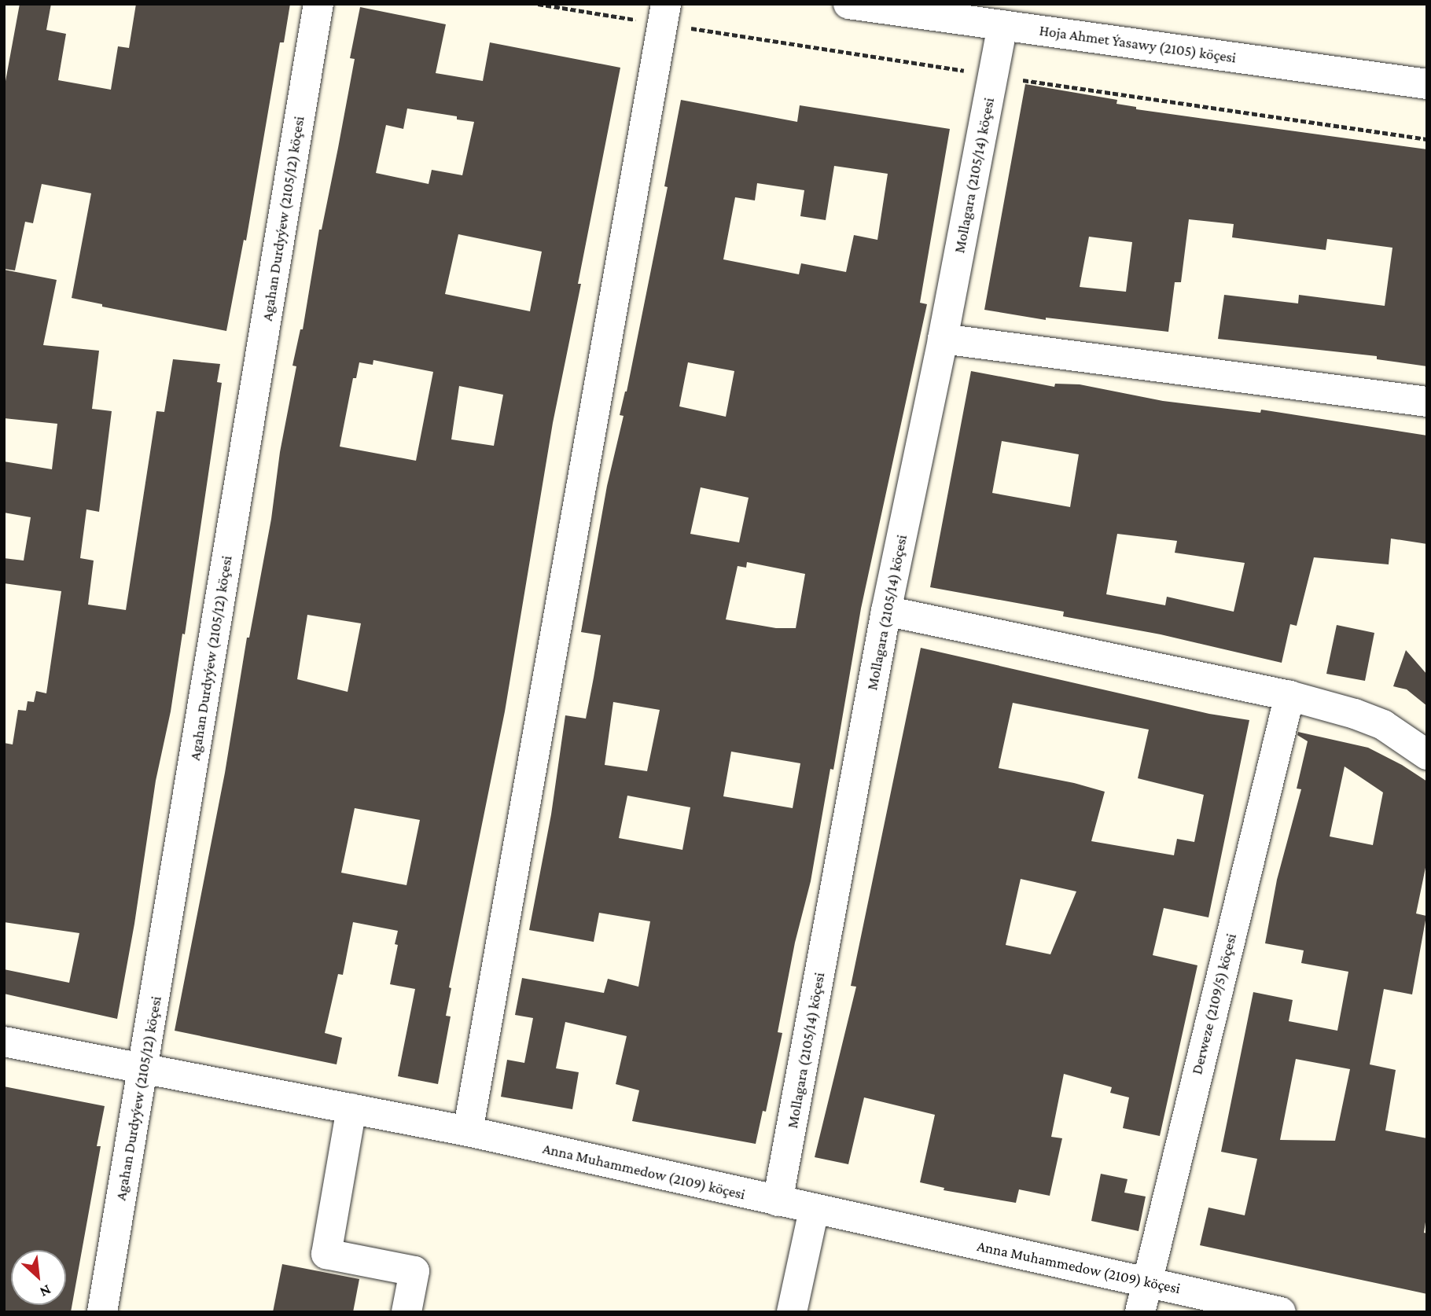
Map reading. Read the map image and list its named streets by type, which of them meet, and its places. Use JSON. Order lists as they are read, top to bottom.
{
  "streets": {
    "street": [
      "Hoja Ahmet Ýasawy (2105) köçesi",
      "Mollagara (2105/14) köçesi",
      "Agahan Durdyýew (2105/12) köçesi",
      "Derweze (2109/5) köçesi",
      "Anna Muhammedow (2109) köçesi"
    ]
  },
  "crossings": [
    ["Hoja Ahmet Ýasawy (2105) köçesi", "Mollagara (2105/14) köçesi"],
    ["Mollagara (2105/14) köçesi", "Anna Muhammedow (2109) köçesi"],
    ["Agahan Durdyýew (2105/12) köçesi", "Anna Muhammedow (2109) köçesi"],
    ["Derweze (2109/5) köçesi", "Anna Muhammedow (2109) köçesi"]
  ],
  "north": "bottom right"
}
